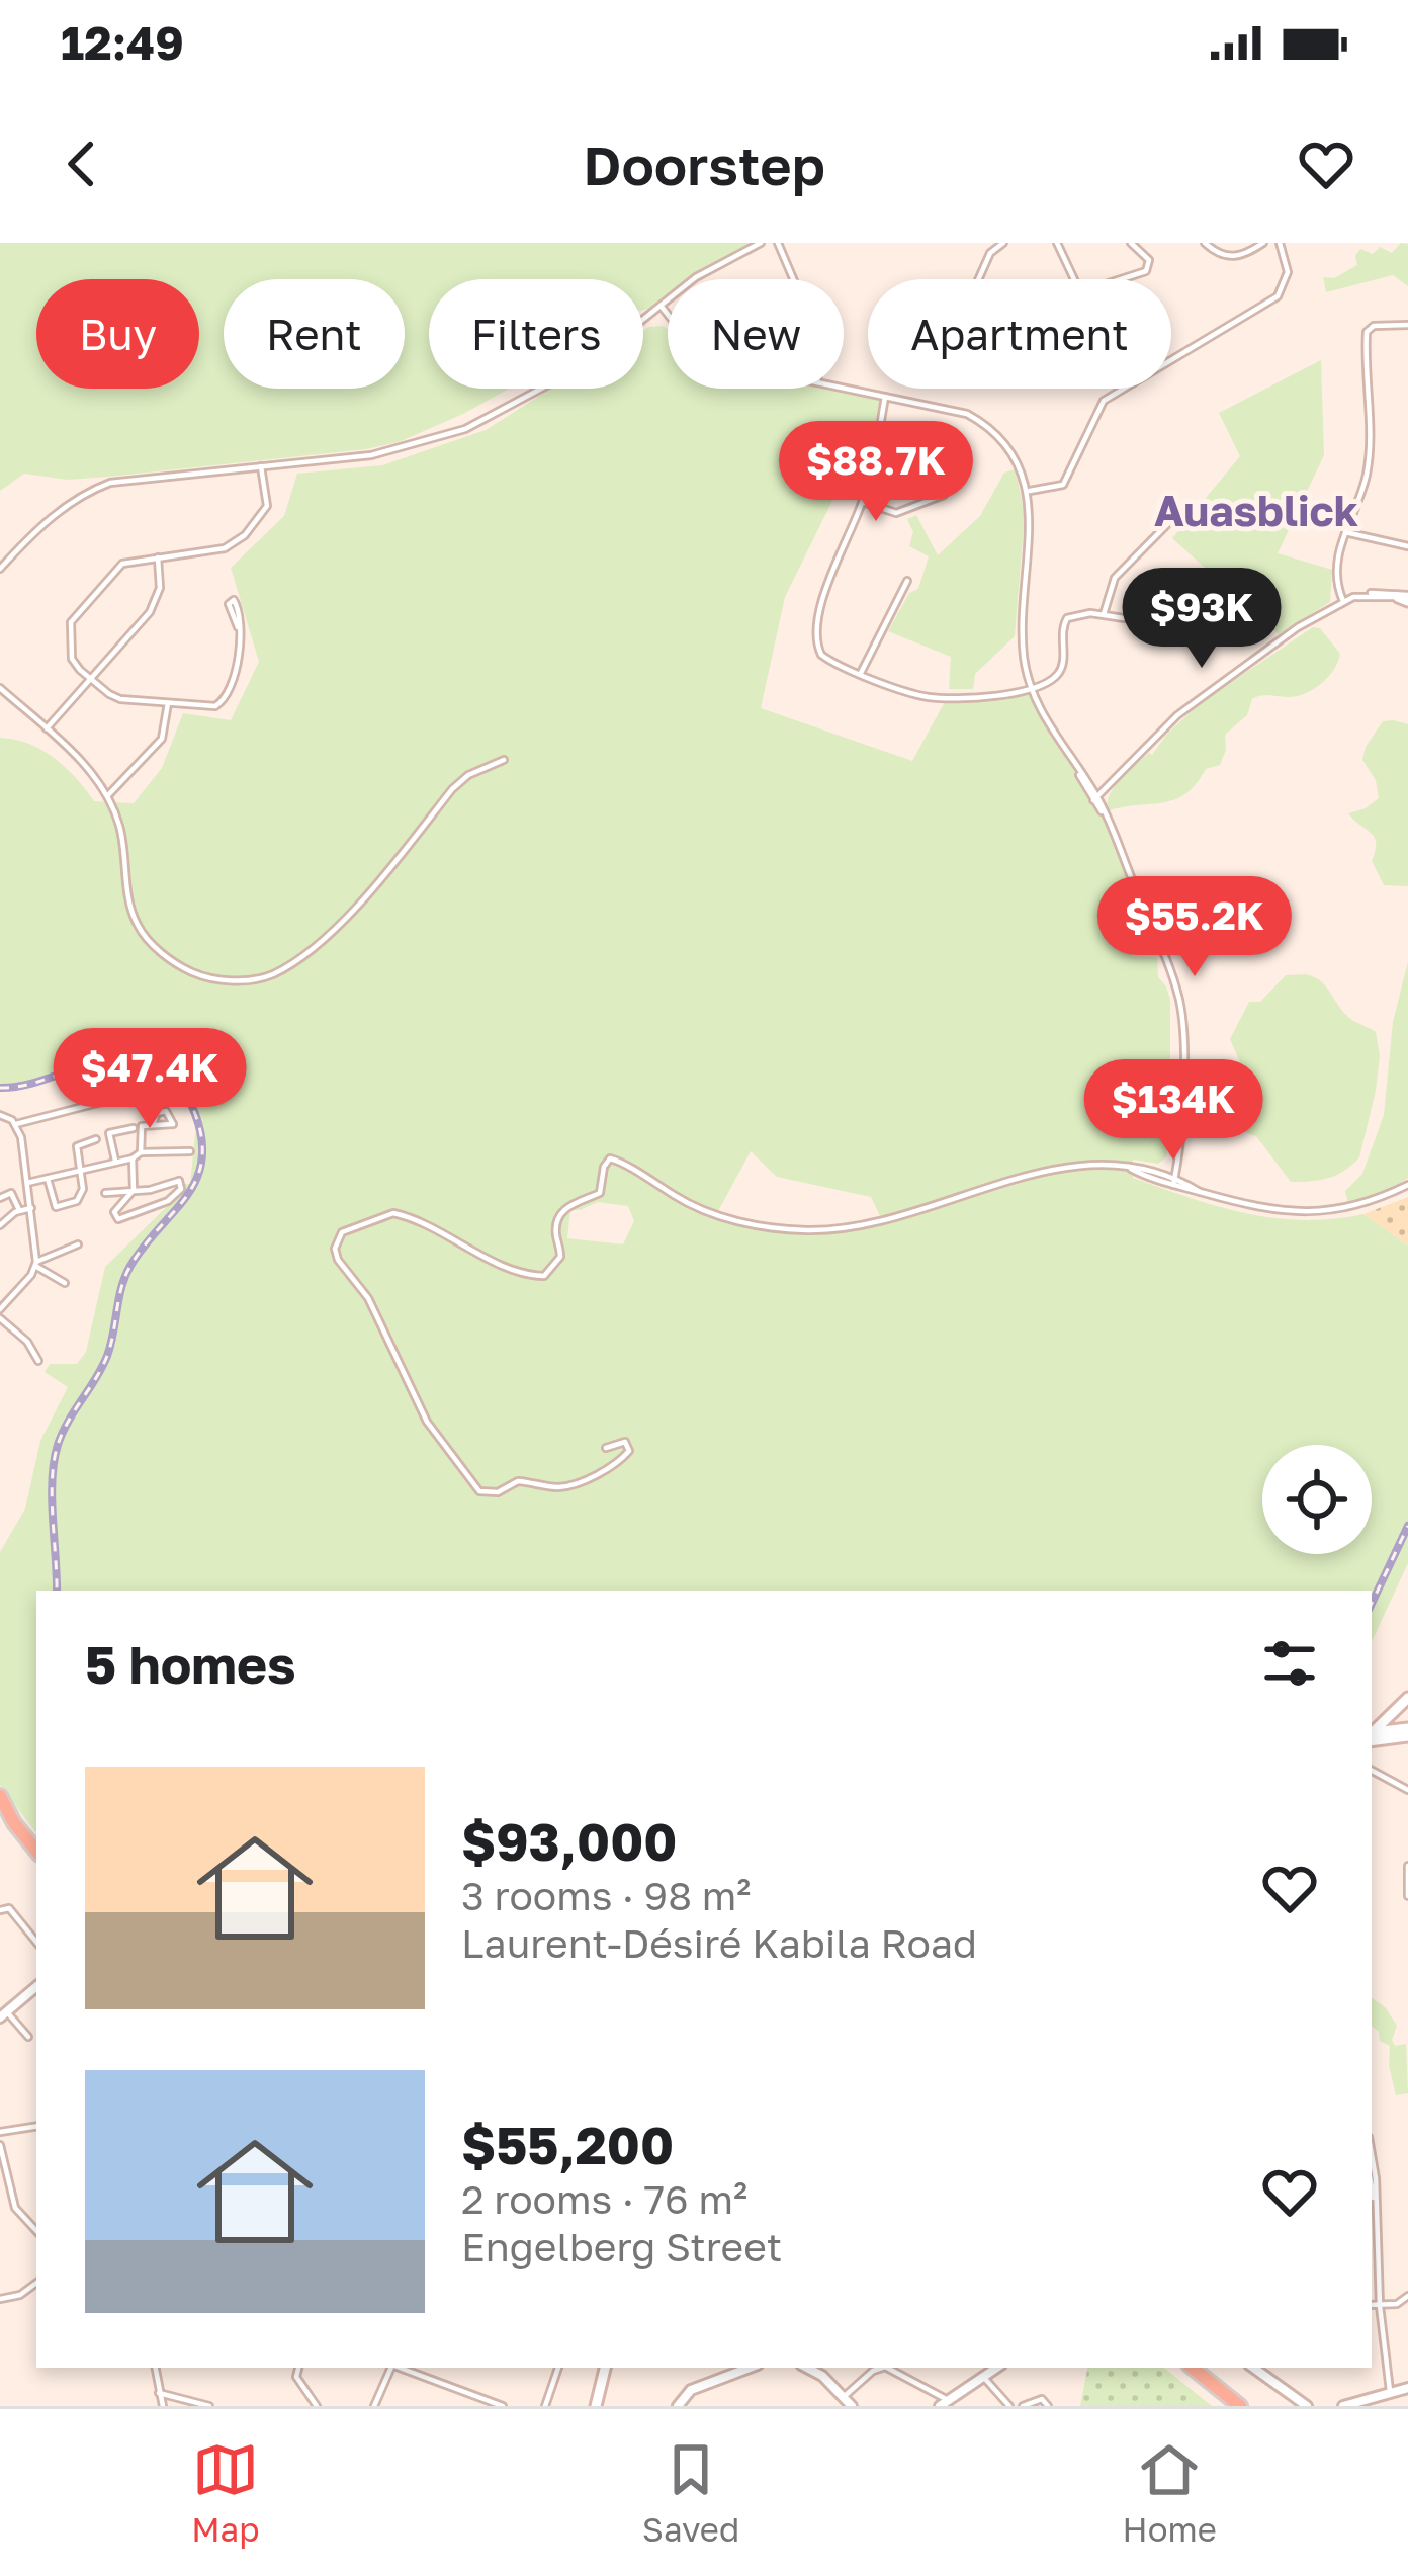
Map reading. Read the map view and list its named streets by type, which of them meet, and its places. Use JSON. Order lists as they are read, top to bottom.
{
  "districts": ["Auasblick"],
  "page": {
    "status": "12:49",
    "header": "Doorstep",
    "chip": [
      "Buy",
      "Rent",
      "Filters",
      "New",
      "Apartment"
    ],
    "price": [
      "$88.7K",
      "$93K",
      "$55.2K",
      "$47.4K",
      "$134K"
    ],
    "heading": "5 homes",
    "list": [
      {
        "name": "$93,000",
        "note": "3 rooms · 98 m² · Laurent-Désiré Kabila Road"
      },
      {
        "name": "$55,200",
        "note": "2 rooms · 76 m² · Engelberg Street"
      }
    ],
    "tabs": ["Map", "Saved", "Home"]
  }
}
